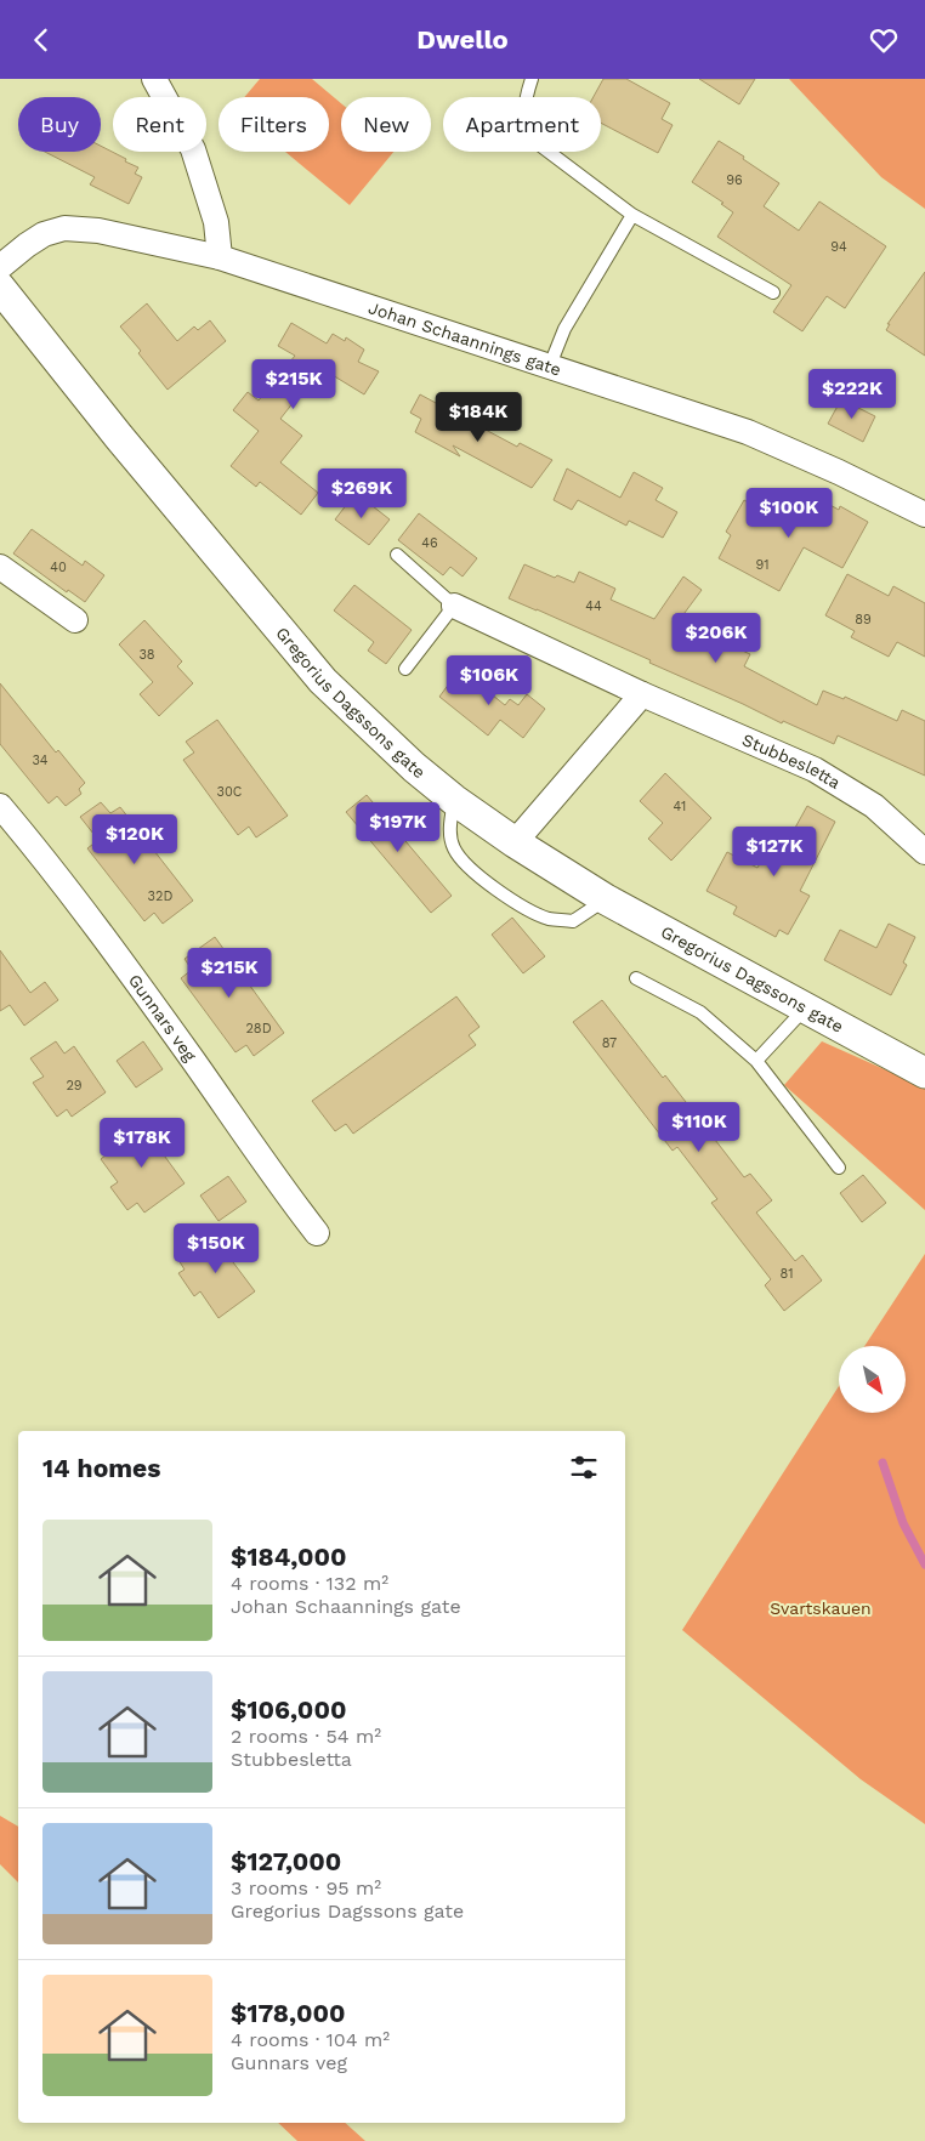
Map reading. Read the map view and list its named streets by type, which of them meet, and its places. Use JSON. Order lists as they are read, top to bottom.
{
  "streets": {
    "street": [
      "Johan Schaannings gate",
      "Gregorius Dagssons gate",
      "Stubbesletta",
      "Gunnars veg"
    ]
  },
  "parks": ["Svartskauen"],
  "house_numbers": [
    "96",
    "94",
    "46",
    "91",
    "40",
    "44",
    "89",
    "38",
    "34",
    "30C",
    "41",
    "32D",
    "28D",
    "87",
    "29",
    "81"
  ],
  "north": "bottom right",
  "page": {
    "header": "Dwello",
    "chip": [
      "Buy",
      "Rent",
      "Filters",
      "New",
      "Apartment"
    ],
    "price": [
      "$215K",
      "$222K",
      "$184K",
      "$269K",
      "$100K",
      "$206K",
      "$106K",
      "$197K",
      "$120K",
      "$127K",
      "$215K",
      "$110K",
      "$178K",
      "$150K"
    ],
    "heading": "14 homes",
    "list": [
      {
        "name": "$184,000",
        "note": "4 rooms · 132 m² · Johan Schaannings gate"
      },
      {
        "name": "$106,000",
        "note": "2 rooms · 54 m² · Stubbesletta"
      },
      {
        "name": "$127,000",
        "note": "3 rooms · 95 m² · Gregorius Dagssons gate"
      },
      {
        "name": "$178,000",
        "note": "4 rooms · 104 m² · Gunnars veg"
      }
    ]
  }
}
